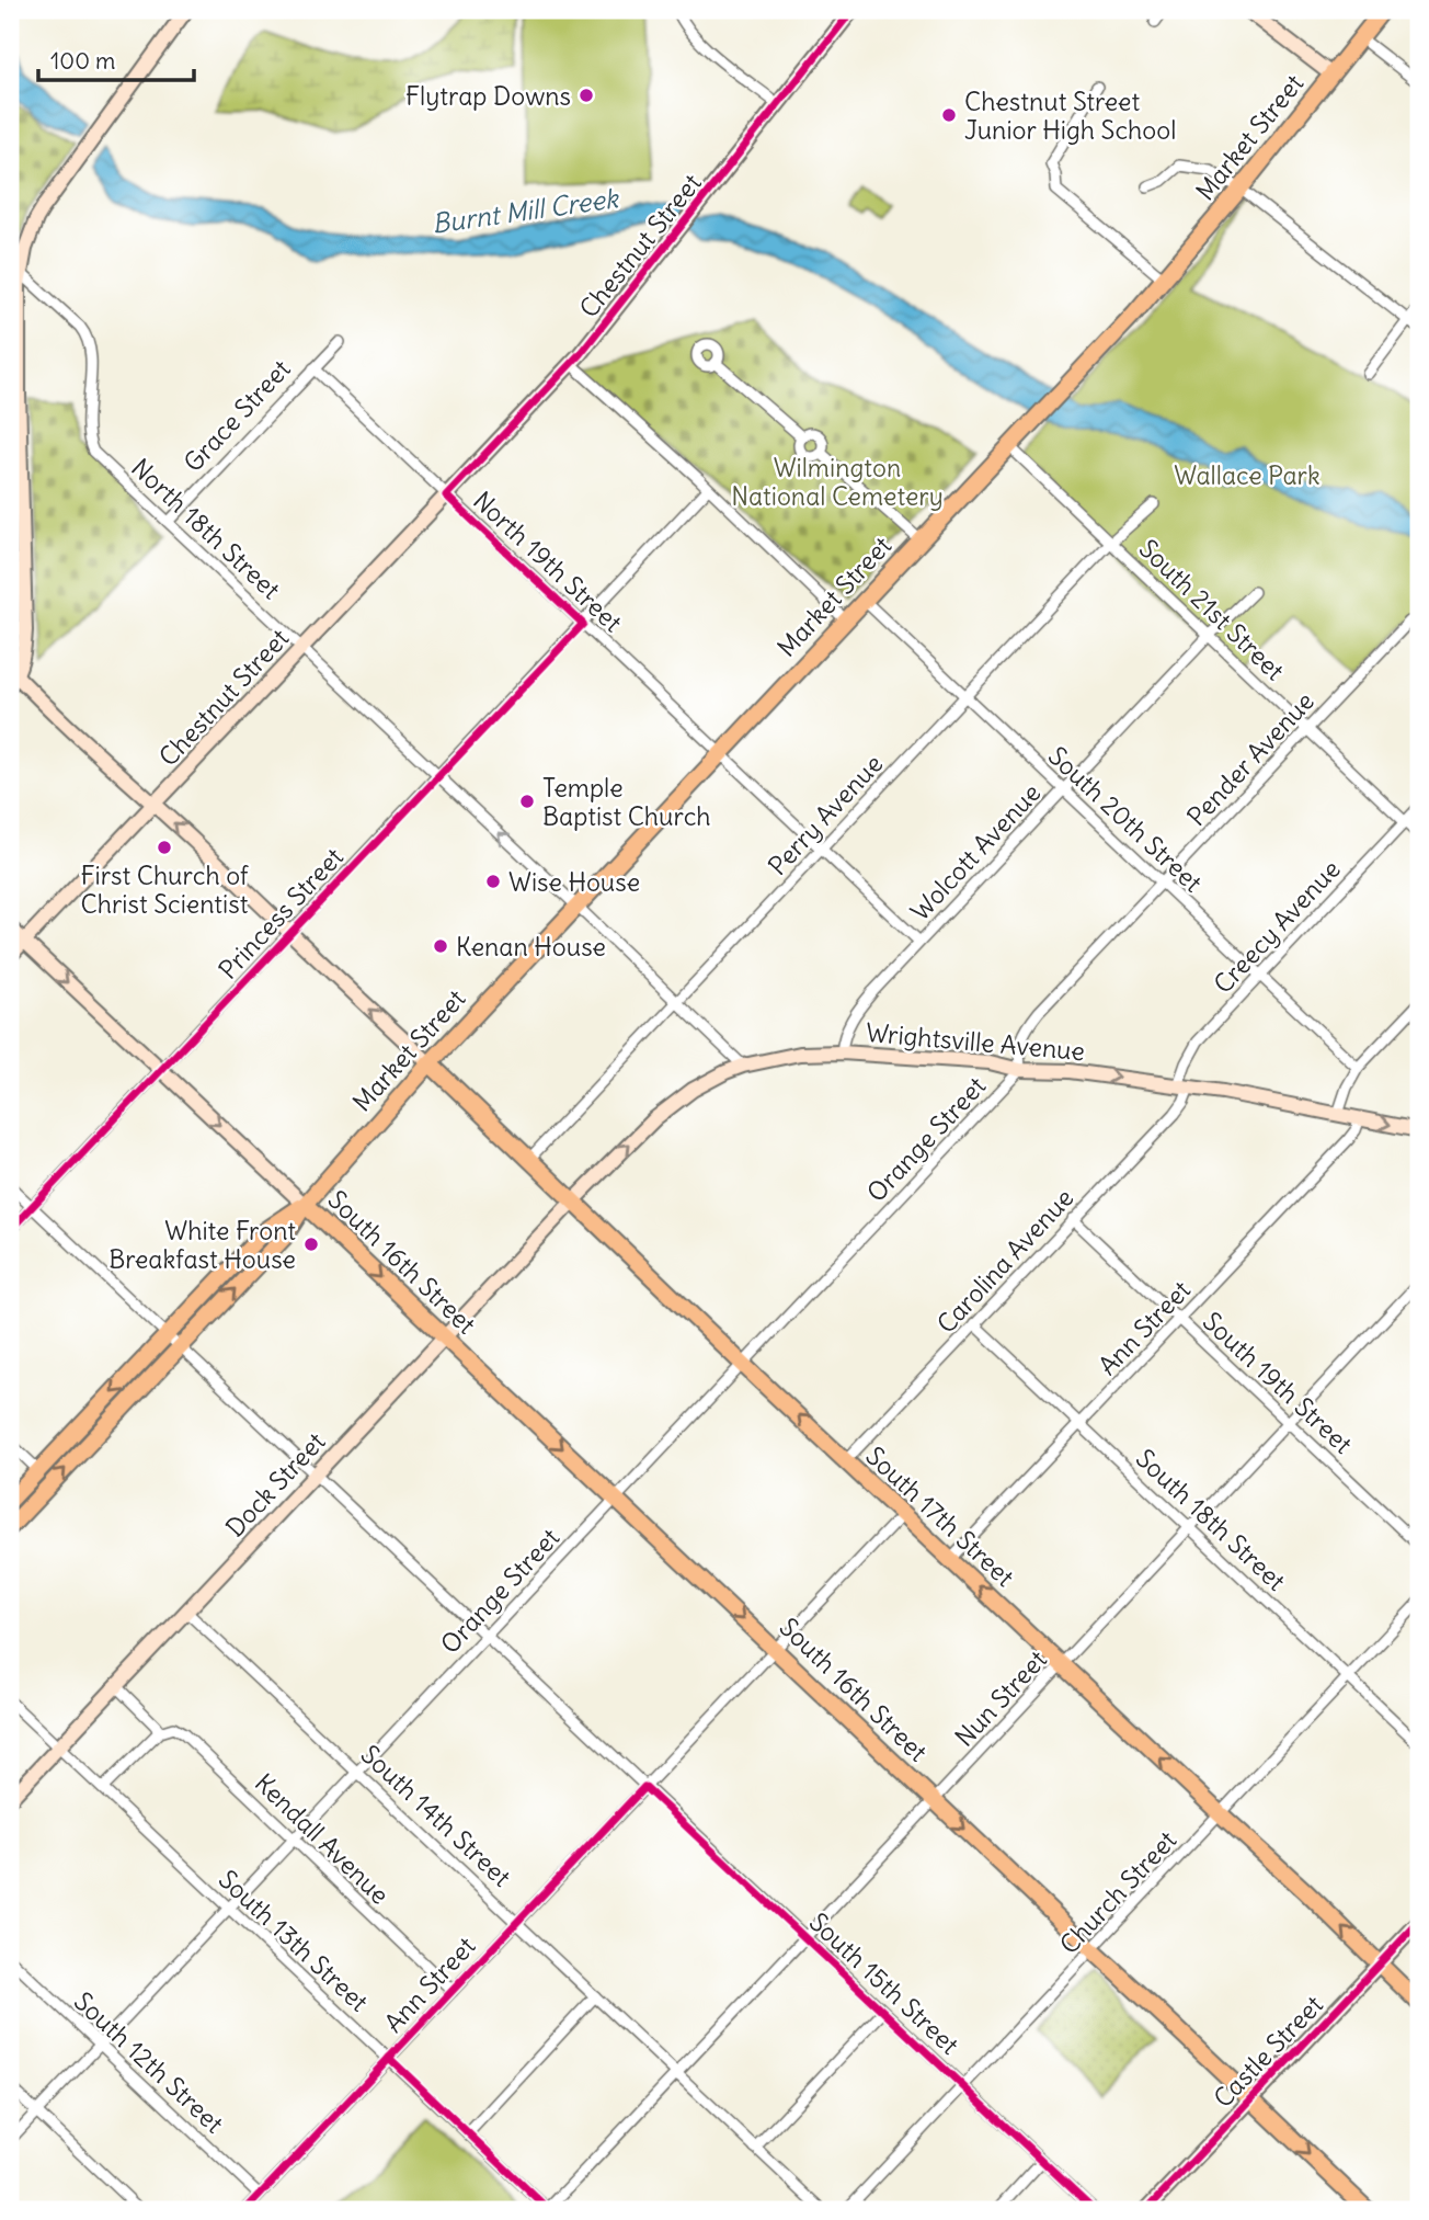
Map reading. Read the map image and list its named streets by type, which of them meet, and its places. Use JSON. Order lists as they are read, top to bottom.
{
  "streets": {
    "main road": ["Market Street", "South 16th Street", "South 17th Street"],
    "street": [
      "Chestnut Street",
      "Grace Street",
      "North 18th Street",
      "North 19th Street",
      "South 21st Street",
      "Pender Avenue",
      "Perry Avenue",
      "South 20th Street",
      "Wolcott Avenue",
      "Princess Street",
      "Creecy Avenue",
      "Wrightsville Avenue",
      "Orange Street",
      "Carolina Avenue",
      "Ann Street",
      "South 19th Street",
      "Dock Street",
      "South 18th Street",
      "Nun Street",
      "South 14th Street",
      "Kendall Avenue",
      "Church Street",
      "South 13th Street",
      "South 15th Street",
      "Castle Street",
      "South 12th Street"
    ]
  },
  "crossings": [
    ["Market Street", "North 18th Street"],
    ["Market Street", "North 19th Street"],
    ["Market Street", "South 21st Street"],
    ["Market Street", "South 20th Street"],
    ["Market Street", "South 16th Street"],
    ["Market Street", "South 17th Street"],
    ["Market Street", "South 15th Street"],
    ["Chestnut Street", "North 18th Street"],
    ["Chestnut Street", "North 19th Street"],
    ["Grace Street", "North 18th Street"],
    ["Grace Street", "North 19th Street"],
    ["North 18th Street", "Princess Street"],
    ["North 19th Street", "Princess Street"],
    ["South 21st Street", "Pender Avenue"],
    ["South 21st Street", "Perry Avenue"],
    ["South 21st Street", "Wolcott Avenue"],
    ["South 21st Street", "Creecy Avenue"],
    ["Pender Avenue", "South 20th Street"],
    ["Pender Avenue", "Wrightsville Avenue"],
    ["Pender Avenue", "Orange Street"],
    ["Perry Avenue", "South 20th Street"],
    ["Perry Avenue", "South 17th Street"],
    ["South 20th Street", "Wolcott Avenue"],
    ["South 20th Street", "Creecy Avenue"],
    ["Wolcott Avenue", "Wrightsville Avenue"],
    ["Princess Street", "South 15th Street"],
    ["Creecy Avenue", "Wrightsville Avenue"],
    ["Creecy Avenue", "Carolina Avenue"],
    ["Wrightsville Avenue", "Orange Street"],
    ["Wrightsville Avenue", "Carolina Avenue"],
    ["Wrightsville Avenue", "Ann Street"],
    ["Wrightsville Avenue", "Dock Street"],
    ["Wrightsville Avenue", "South 17th Street"],
    ["Orange Street", "South 16th Street"],
    ["Orange Street", "South 17th Street"],
    ["Orange Street", "South 14th Street"],
    ["Orange Street", "Kendall Avenue"],
    ["Orange Street", "South 13th Street"],
    ["Orange Street", "South 15th Street"],
    ["Orange Street", "South 12th Street"],
    ["Carolina Avenue", "South 19th Street"],
    ["Carolina Avenue", "South 17th Street"],
    ["Carolina Avenue", "South 18th Street"],
    ["South 16th Street", "Ann Street"],
    ["South 16th Street", "Dock Street"],
    ["South 16th Street", "Nun Street"],
    ["South 16th Street", "Church Street"],
    ["South 16th Street", "Castle Street"],
    ["Ann Street", "South 19th Street"],
    ["Ann Street", "South 17th Street"],
    ["Ann Street", "South 18th Street"],
    ["Ann Street", "South 14th Street"],
    ["Ann Street", "Kendall Avenue"],
    ["Ann Street", "South 13th Street"],
    ["Ann Street", "South 15th Street"],
    ["Ann Street", "South 12th Street"],
    ["South 19th Street", "Nun Street"],
    ["Dock Street", "South 17th Street"],
    ["Dock Street", "South 14th Street"],
    ["Dock Street", "South 13th Street"],
    ["Dock Street", "South 15th Street"],
    ["South 17th Street", "Nun Street"],
    ["South 17th Street", "Church Street"],
    ["South 17th Street", "Castle Street"],
    ["South 18th Street", "Nun Street"],
    ["South 18th Street", "Church Street"],
    ["Nun Street", "South 14th Street"],
    ["Nun Street", "South 13th Street"],
    ["Nun Street", "South 15th Street"],
    ["Church Street", "South 15th Street"]
  ],
  "one_way": ["Wrightsville Avenue", "South 16th Street", "South 17th Street"],
  "water": ["Burnt Mill Creek"],
  "parks": ["Wilmington National Cemetery", "Wallace Park"],
  "places": [
    "Flytrap Downs",
    "Chestnut Street Junior High School",
    "Temple Baptist Church",
    "First Church of Christ Scientist",
    "Wise House",
    "Kenan House",
    "White Front Breakfast House"
  ],
  "scale_bar": "100 m"
}
